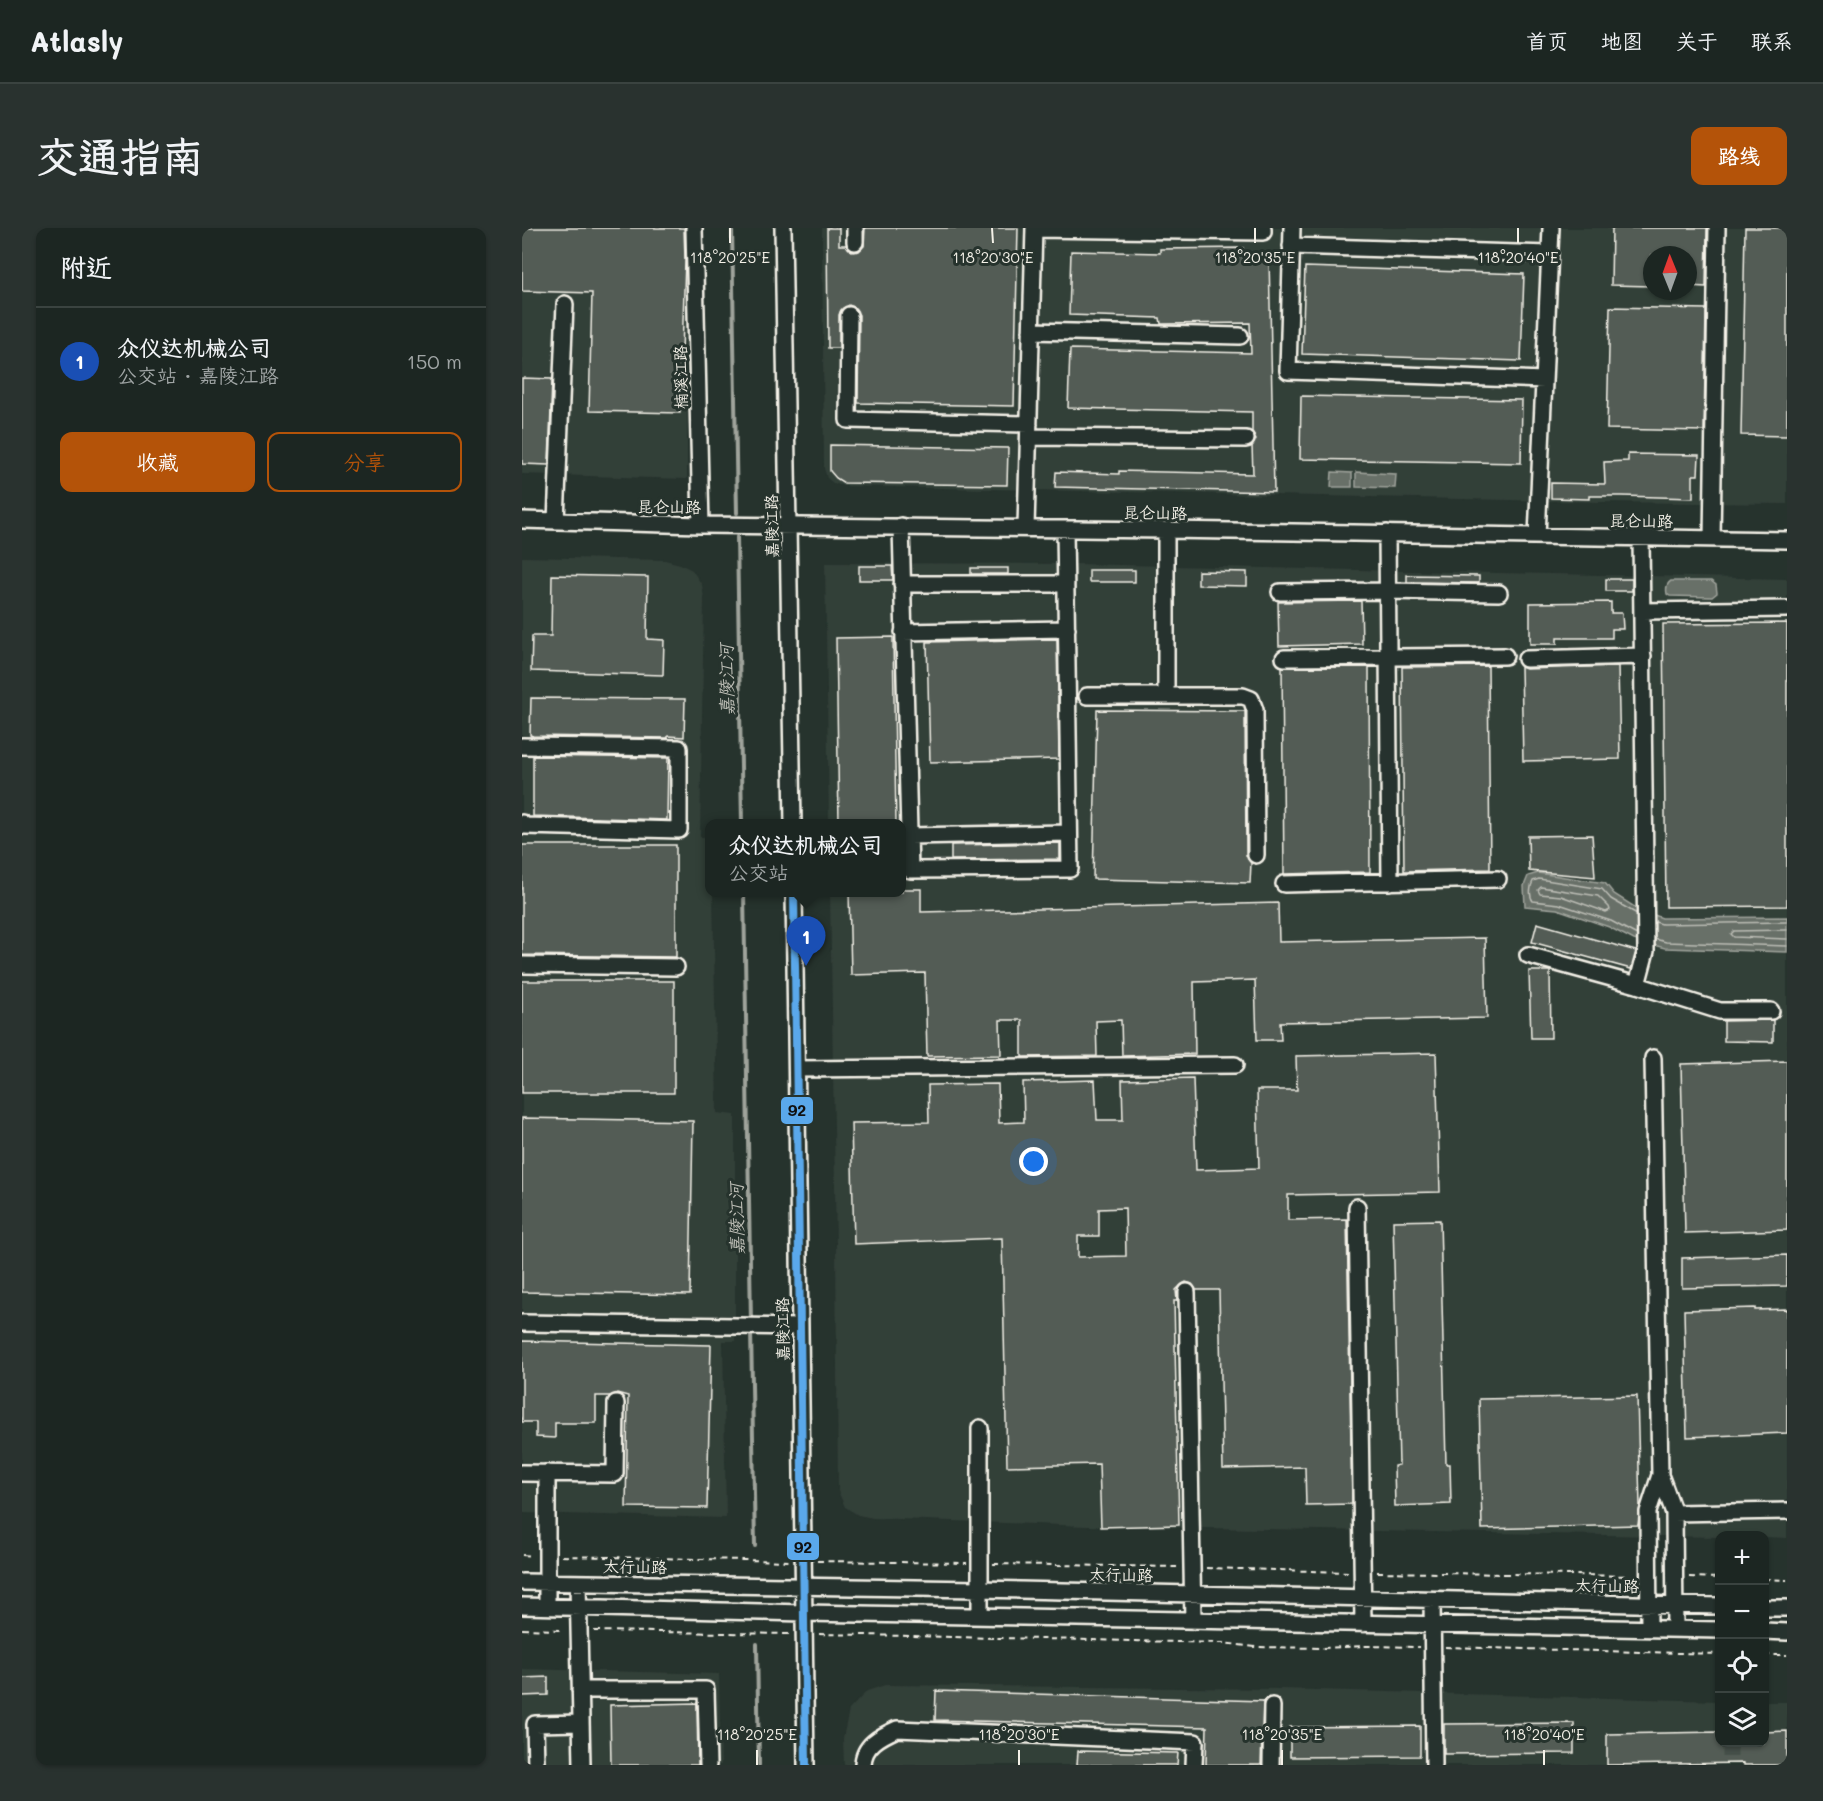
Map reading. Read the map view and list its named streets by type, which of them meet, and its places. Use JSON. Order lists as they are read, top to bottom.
{
  "streets": {
    "street": [
      "楠溪江路",
      "昆仑山路",
      "嘉陵江路",
      "太行山路"
    ]
  },
  "crossings": [
    ["楠溪江路", "昆仑山路"],
    ["昆仑山路", "嘉陵江路"],
    ["嘉陵江路", "太行山路"]
  ],
  "water": ["嘉陵江河"],
  "lines": ["transit line 92"],
  "north": "top",
  "page": {
    "header": "Atlasly",
    "nav": [
      "首页",
      "地图",
      "关于",
      "联系"
    ],
    "buttons": [
      "路线",
      ["收藏", "分享"]
    ],
    "title": "交通指南",
    "heading": "附近",
    "list": [
      {
        "mark": "1",
        "name": "众仪达机械公司",
        "note": "公交站 · 嘉陵江路",
        "value": "150 m"
      }
    ],
    "popup": ["众仪达机械公司", "公交站"],
    "pins": "1",
    "map_buttons": ["+", "−"]
  },
  "coordinates": [
    "118°20'25\"E",
    "118°20'30\"E",
    "118°20'35\"E",
    "118°20'40\"E"
  ]
}
